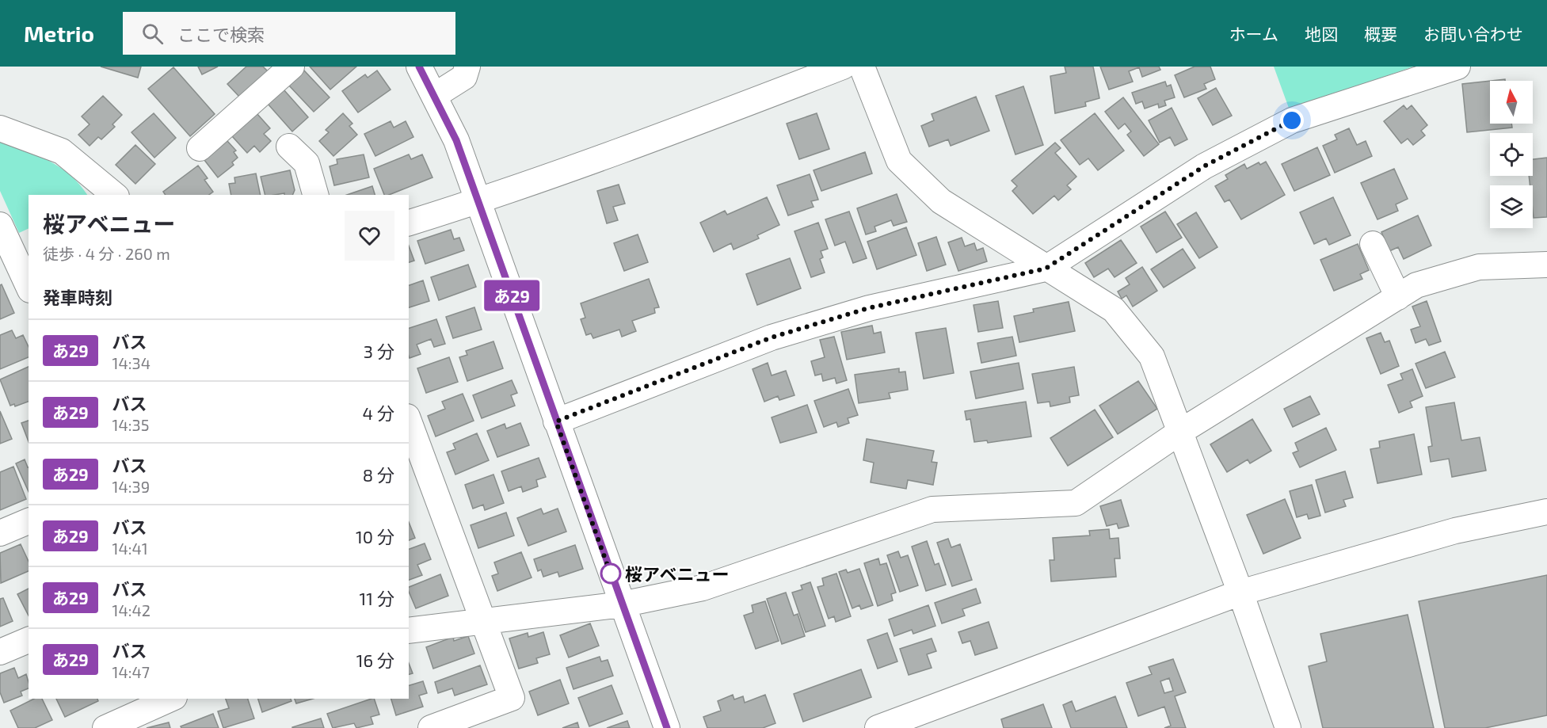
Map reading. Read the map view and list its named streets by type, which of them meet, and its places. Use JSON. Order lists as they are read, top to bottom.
{
  "places": ["桜アベニュー"],
  "lines": ["bus line あ29"],
  "north": "top",
  "page": {
    "header": "Metrio",
    "search": "ここで検索",
    "nav": [
      "ホーム",
      "地図",
      "概要",
      "お問い合わせ"
    ],
    "on_map": "あ29",
    "heading": [
      ["桜アベニュー", "徒歩 · 4 分 · 260 m"],
      "発車時刻"
    ],
    "list": [
      {
        "mark": "あ29",
        "name": "バス",
        "note": "14:34",
        "value": "3 分"
      },
      {
        "mark": "あ29",
        "name": "バス",
        "note": "14:35",
        "value": "4 分"
      },
      {
        "mark": "あ29",
        "name": "バス",
        "note": "14:39",
        "value": "8 分"
      },
      {
        "mark": "あ29",
        "name": "バス",
        "note": "14:41",
        "value": "10 分"
      },
      {
        "mark": "あ29",
        "name": "バス",
        "note": "14:42",
        "value": "11 分"
      },
      {
        "mark": "あ29",
        "name": "バス",
        "note": "14:47",
        "value": "16 分"
      }
    ]
  }
}
